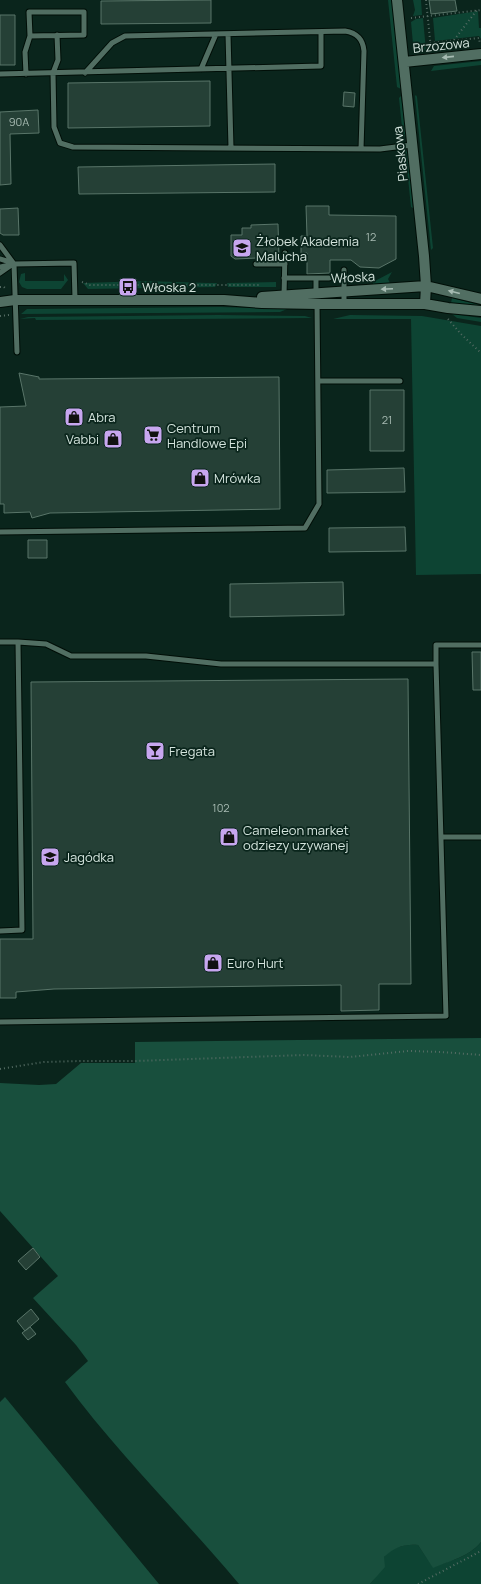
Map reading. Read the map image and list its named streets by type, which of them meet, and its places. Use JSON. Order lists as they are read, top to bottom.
{
  "streets": {
    "street": ["Brzozowa", "Piaskowa", "Włoska"]
  },
  "crossings": [
    ["Brzozowa", "Piaskowa"],
    ["Piaskowa", "Włoska"]
  ],
  "one_way": ["Brzozowa"],
  "places": {
    "school or university": ["Żłobek Akademia Malucha", "Jagódka"],
    "bus stop": ["Włoska 2"],
    "shop": [
      "Abra",
      "Vabbi",
      "Mrówka",
      "Cameleon market odziezy uzywanej",
      "Euro Hurt"
    ],
    "supermarket": ["Centrum Handlowe Epi"],
    "bar": ["Fregata"]
  },
  "house_numbers": [
    "90A",
    "12",
    "21",
    "102"
  ]
}
